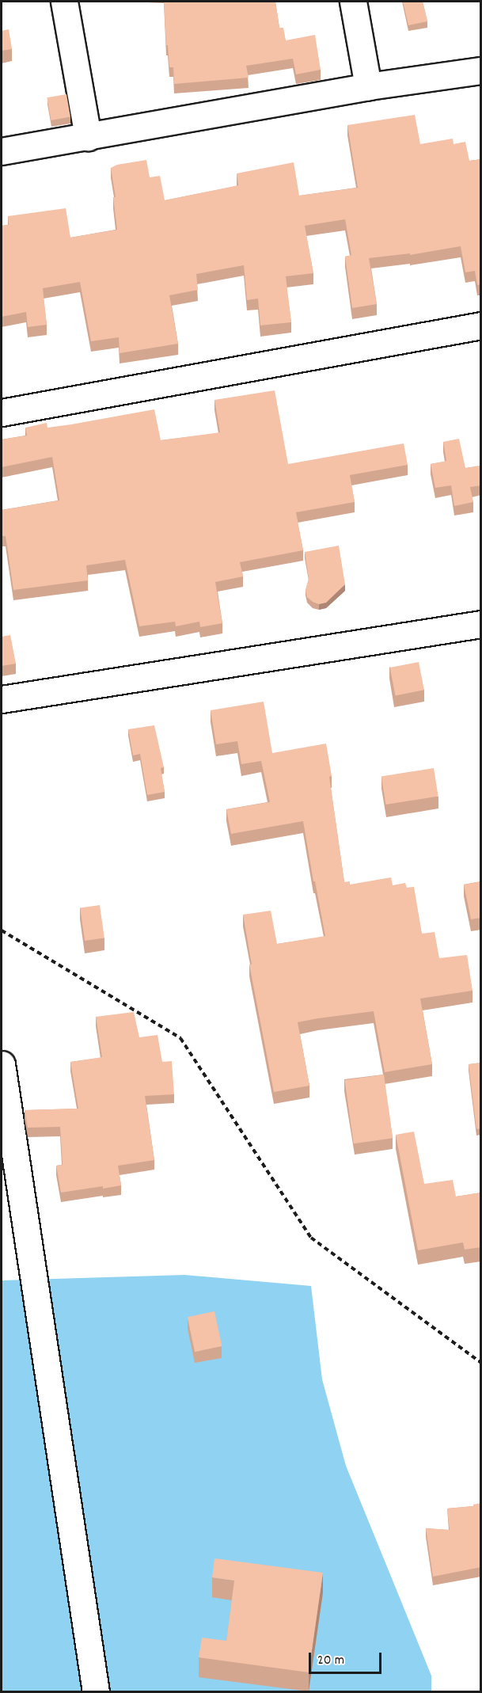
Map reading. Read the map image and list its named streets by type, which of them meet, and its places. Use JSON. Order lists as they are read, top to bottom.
{
  "scale_bar": "20 m"
}
